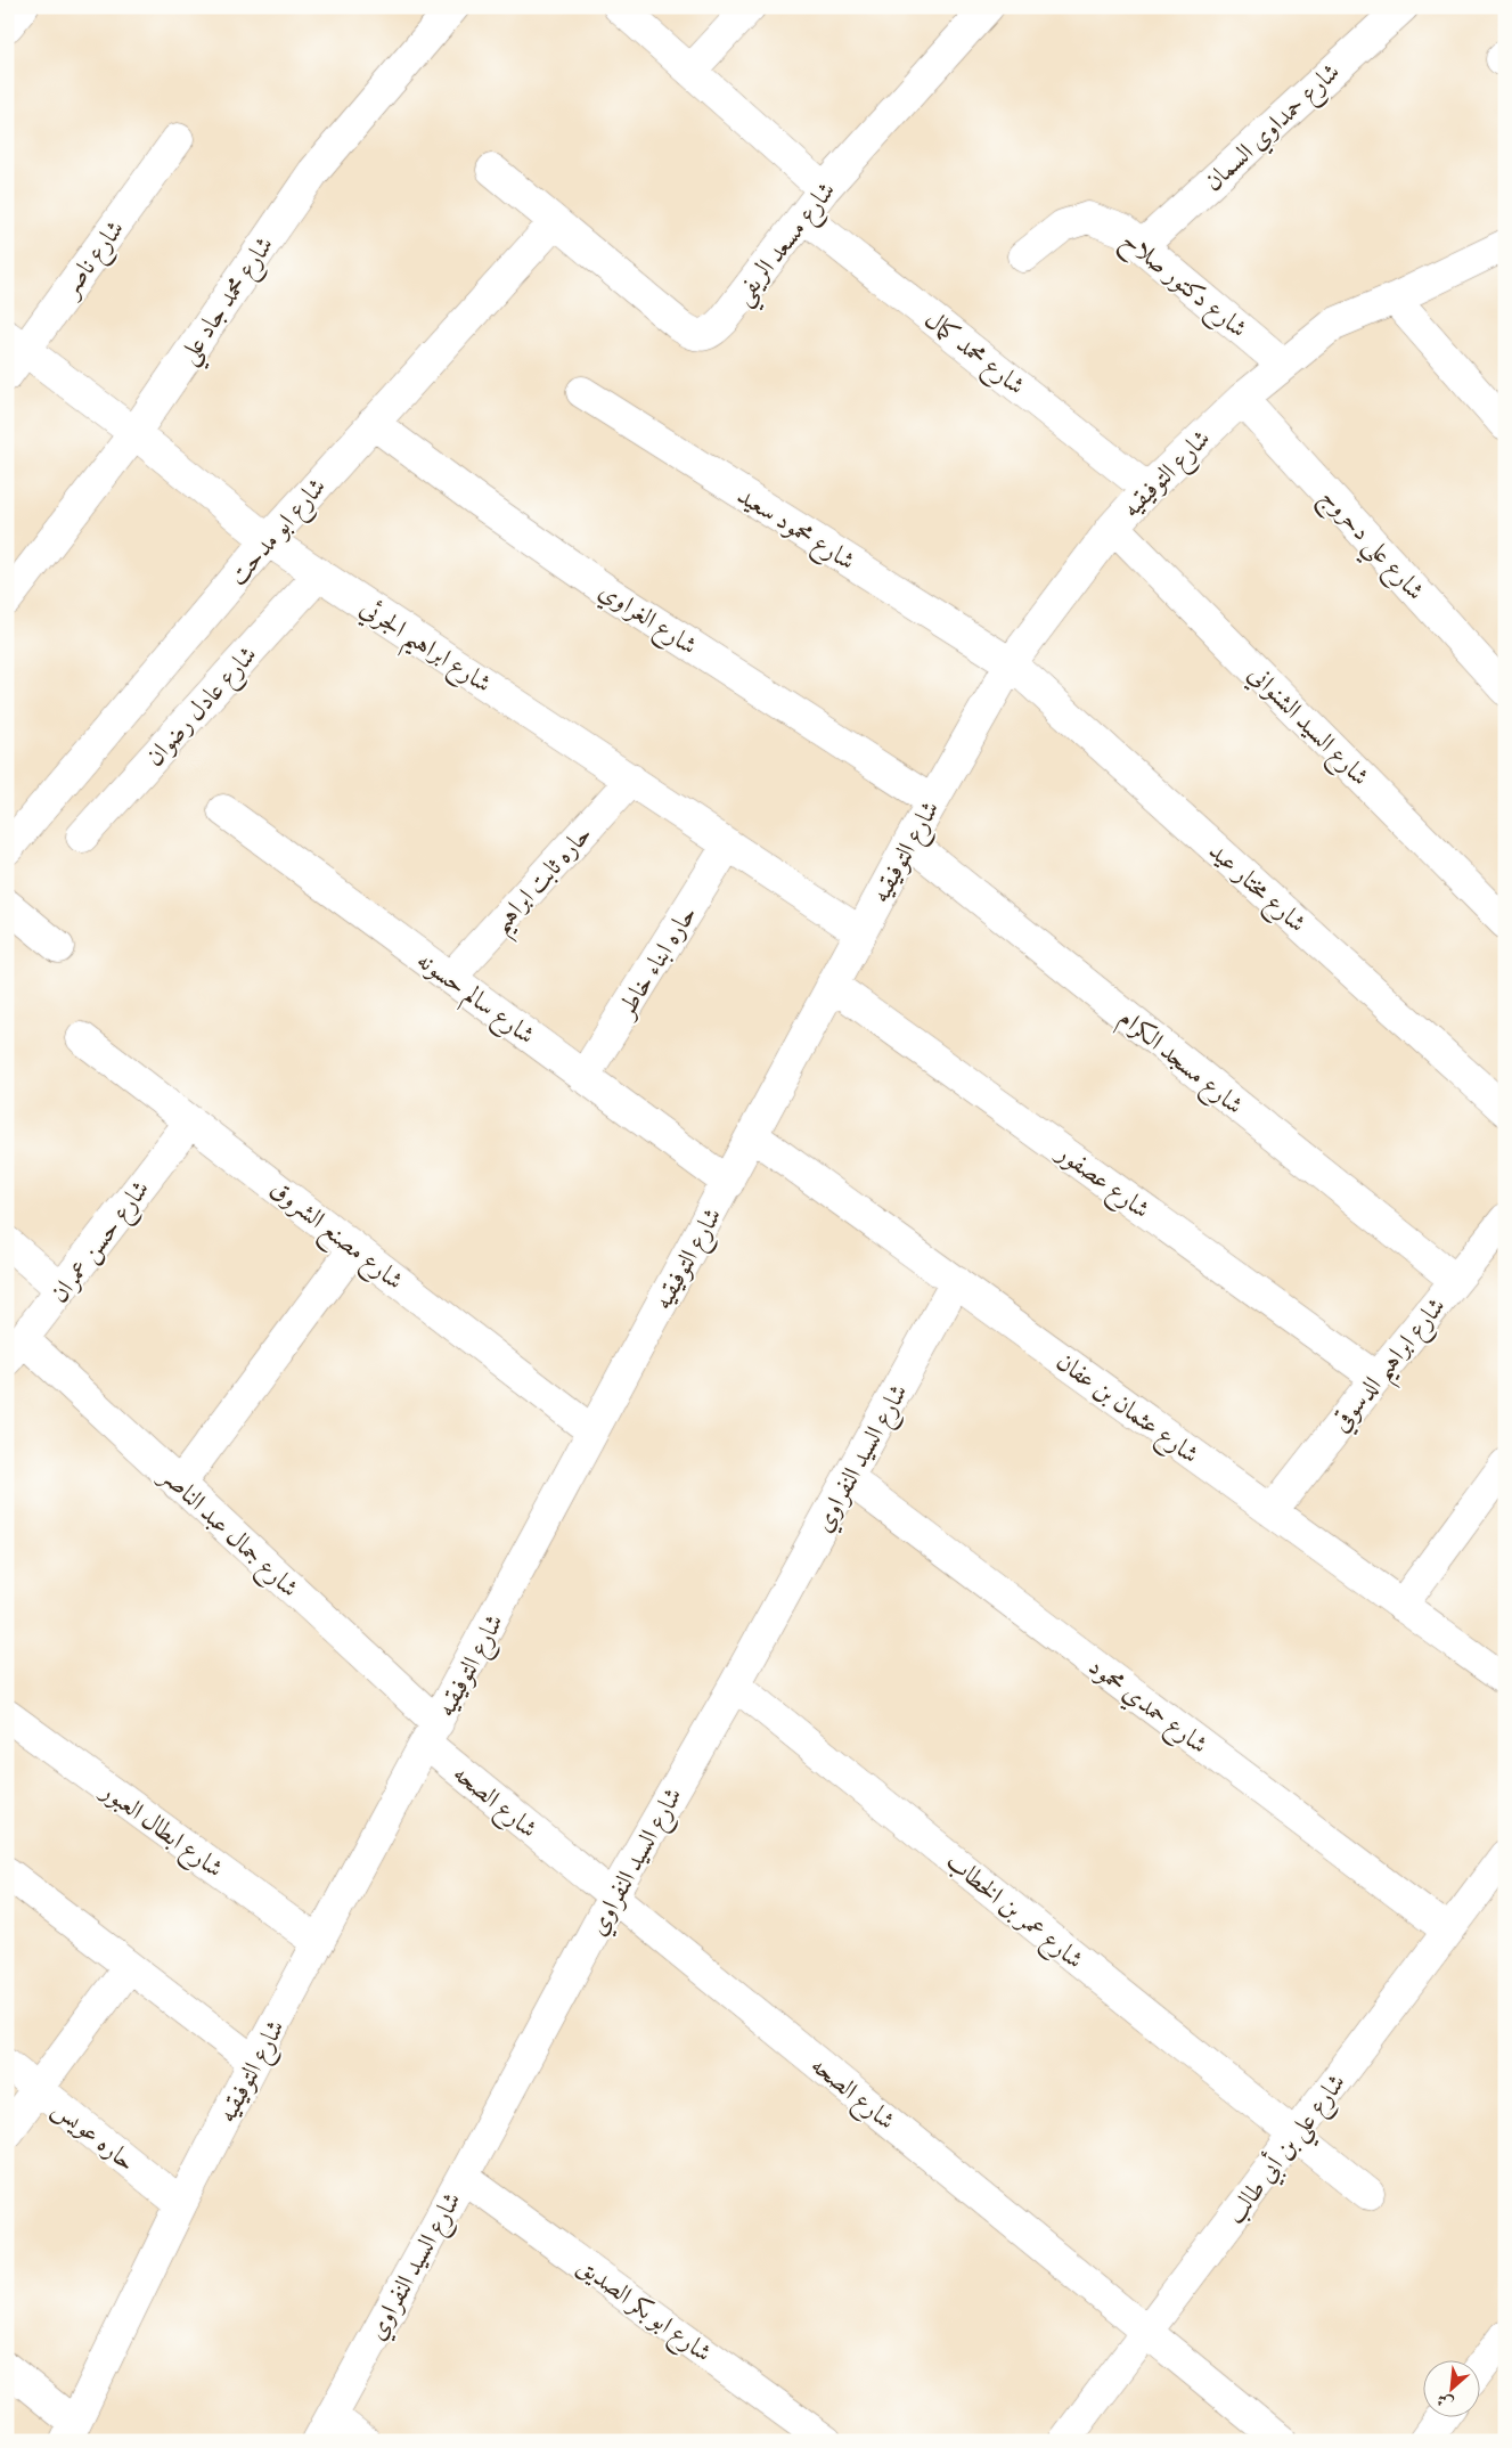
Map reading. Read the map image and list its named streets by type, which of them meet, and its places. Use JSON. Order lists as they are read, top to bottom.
{
  "streets": {
    "street": [
      "شارع حمداوي السمان",
      "شارع مسعد الريفي",
      "شارع ناصر",
      "شارع دكتور صلاح",
      "شارع محمد جاد علي",
      "شارع محمد كمال",
      "شارع التوفيقيه",
      "شارع محمود سعيد",
      "شارع ابو مدحت",
      "شارع علي دحروج",
      "شارع الغراوي",
      "شارع ابراهيم الجرئي",
      "شارع عادل رضوان",
      "شارع السيد الشنواني",
      "حاره ثابت ابراهيم",
      "شارع مختار عيد",
      "حاره ابناء خاطر",
      "شارع سالم حسونه",
      "شارع مسجد الكرام",
      "شارع عصفور",
      "شارع مصنع الشروق",
      "شارع حسن عمران",
      "شارع ابراهيم الدسوقي",
      "شارع عثمان بن عفان",
      "شارع السيد النفراوي",
      "شارع جمال عبد الناصر",
      "شارع حمدي محمود",
      "شارع الصحه",
      "شارع ابطال العبور",
      "شارع عمر بن الخطاب",
      "حاره عويس",
      "شارع علي بن أبي طالب",
      "شارع ابو بكر الصديق"
    ]
  },
  "crossings": [
    ["شارع حمداوي السمان", "شارع دكتور صلاح"],
    ["شارع مسعد الريفي", "شارع محمد كمال"],
    ["شارع مسعد الريفي", "شارع ابو مدحت"],
    ["شارع ناصر", "شارع ابراهيم الجرئي"],
    ["شارع دكتور صلاح", "شارع التوفيقيه"],
    ["شارع محمد جاد علي", "شارع ابراهيم الجرئي"],
    ["شارع محمد كمال", "شارع التوفيقيه"],
    ["شارع التوفيقيه", "شارع محمود سعيد"],
    ["شارع التوفيقيه", "شارع علي دحروج"],
    ["شارع التوفيقيه", "شارع الغراوي"],
    ["شارع التوفيقيه", "شارع ابراهيم الجرئي"],
    ["شارع التوفيقيه", "شارع السيد الشنواني"],
    ["شارع التوفيقيه", "شارع مختار عيد"],
    ["شارع التوفيقيه", "شارع سالم حسونه"],
    ["شارع التوفيقيه", "شارع مسجد الكرام"],
    ["شارع التوفيقيه", "شارع عصفور"],
    ["شارع التوفيقيه", "شارع مصنع الشروق"],
    ["شارع التوفيقيه", "شارع عثمان بن عفان"],
    ["شارع التوفيقيه", "شارع جمال عبد الناصر"],
    ["شارع التوفيقيه", "شارع الصحه"],
    ["شارع التوفيقيه", "شارع ابطال العبور"],
    ["شارع التوفيقيه", "حاره عويس"],
    ["شارع محمود سعيد", "شارع مختار عيد"],
    ["شارع ابو مدحت", "شارع الغراوي"],
    ["شارع ابو مدحت", "شارع ابراهيم الجرئي"],
    ["شارع ابراهيم الجرئي", "شارع عادل رضوان"],
    ["شارع ابراهيم الجرئي", "حاره ثابت ابراهيم"],
    ["شارع ابراهيم الجرئي", "حاره ابناء خاطر"],
    ["حاره ثابت ابراهيم", "شارع سالم حسونه"],
    ["حاره ابناء خاطر", "شارع سالم حسونه"],
    ["شارع مسجد الكرام", "شارع ابراهيم الدسوقي"],
    ["شارع عصفور", "شارع ابراهيم الدسوقي"],
    ["شارع مصنع الشروق", "شارع حسن عمران"],
    ["شارع حسن عمران", "شارع جمال عبد الناصر"],
    ["شارع ابراهيم الدسوقي", "شارع عثمان بن عفان"],
    ["شارع عثمان بن عفان", "شارع السيد النفراوي"],
    ["شارع السيد النفراوي", "شارع حمدي محمود"],
    ["شارع السيد النفراوي", "شارع الصحه"],
    ["شارع السيد النفراوي", "شارع عمر بن الخطاب"],
    ["شارع السيد النفراوي", "شارع ابو بكر الصديق"],
    ["شارع جمال عبد الناصر", "شارع الصحه"],
    ["شارع حمدي محمود", "شارع علي بن أبي طالب"],
    ["شارع الصحه", "شارع علي بن أبي طالب"],
    ["شارع عمر بن الخطاب", "شارع علي بن أبي طالب"]
  ],
  "north": "bottom left"
}
